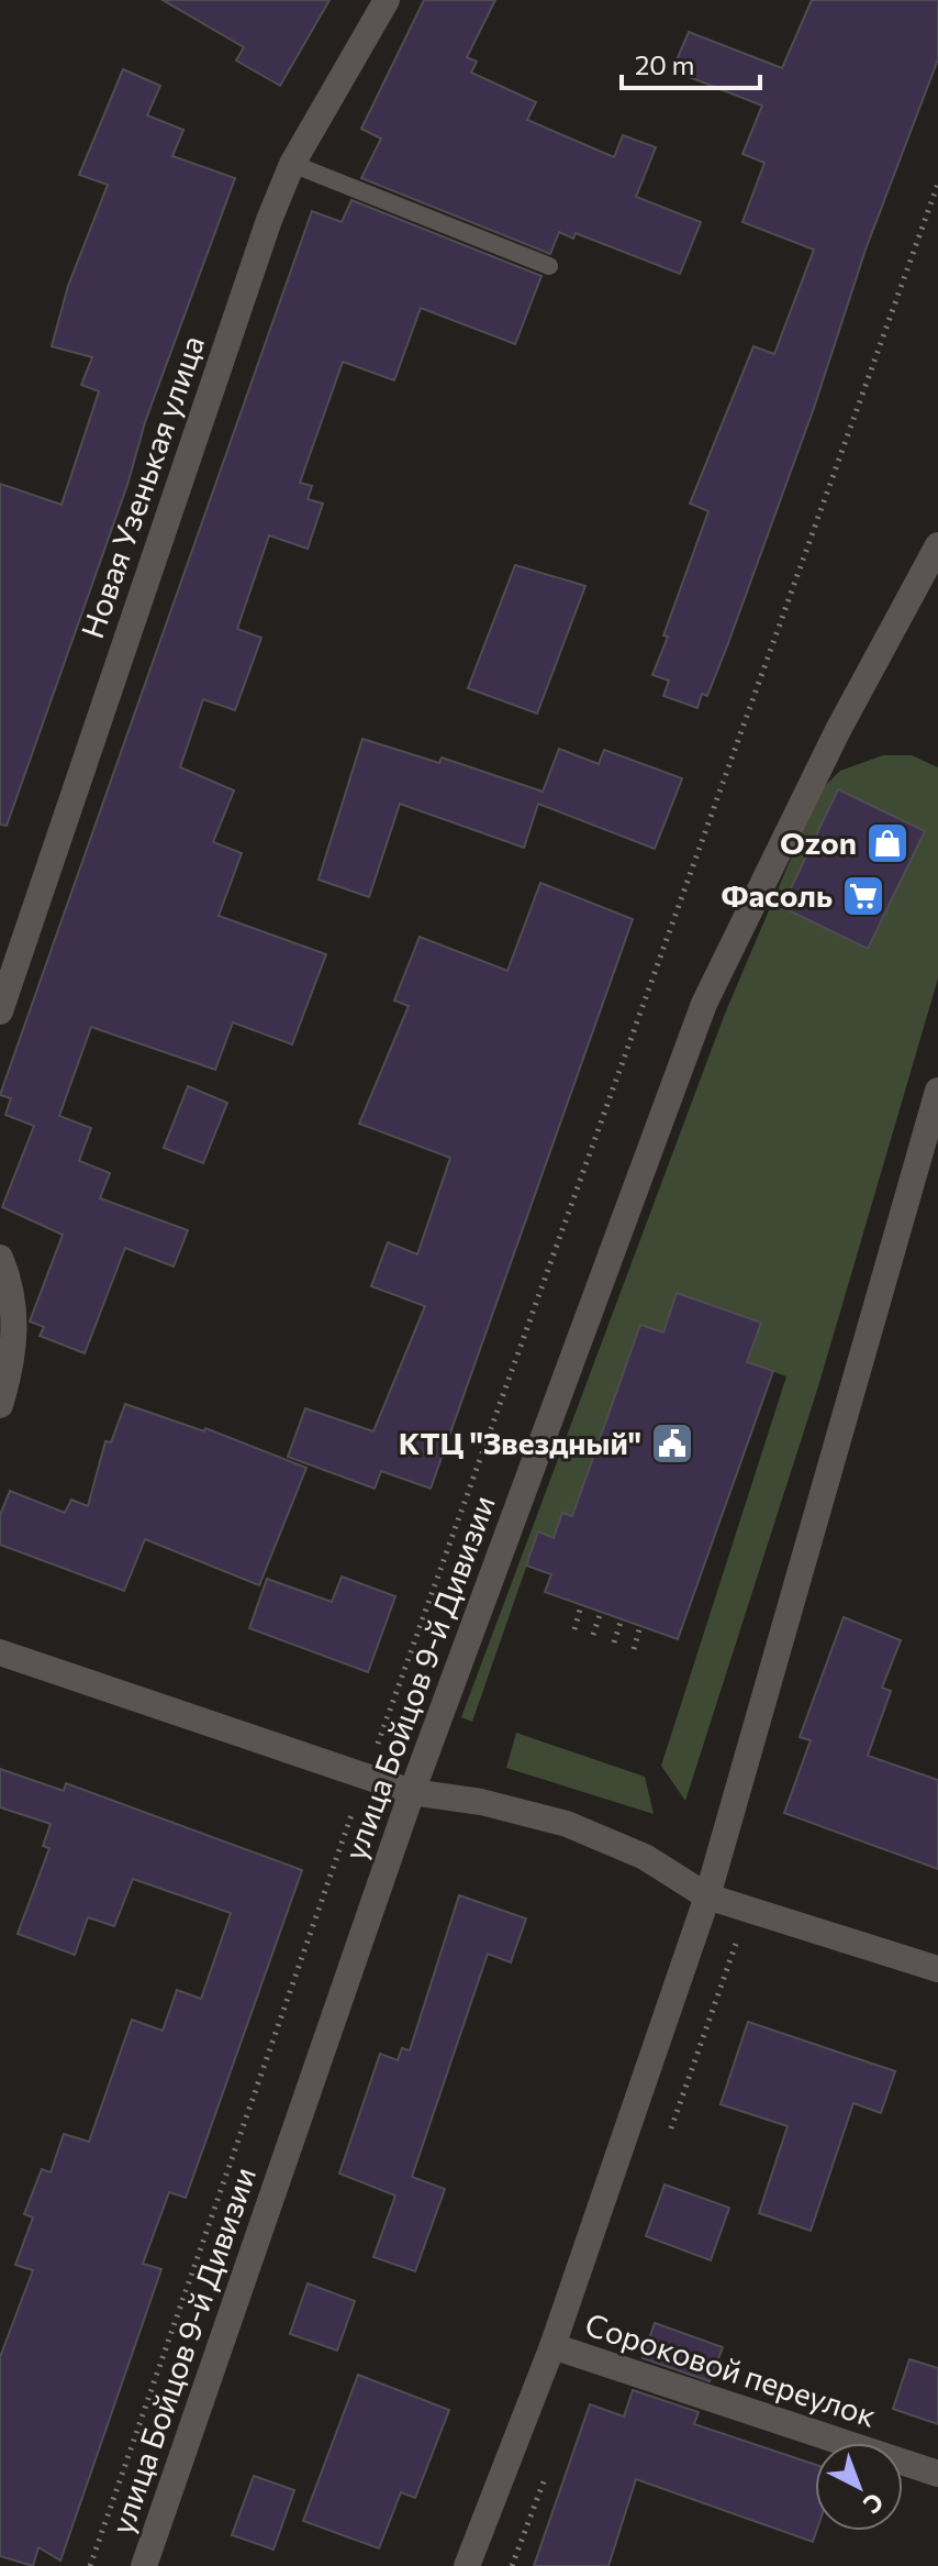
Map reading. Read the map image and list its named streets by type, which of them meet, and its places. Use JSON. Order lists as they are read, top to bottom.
{
  "streets": {
    "street": ["Новая Узенькая улица", "улица Бойцов 9-й Дивизии", "Сороковой переулок"]
  },
  "places": {
    "shop": ["Ozon"],
    "supermarket": ["Фасоль"],
    "public building": ["КТЦ \"Звездный\""]
  },
  "scale_bar": "20 m",
  "north": "bottom right"
}
